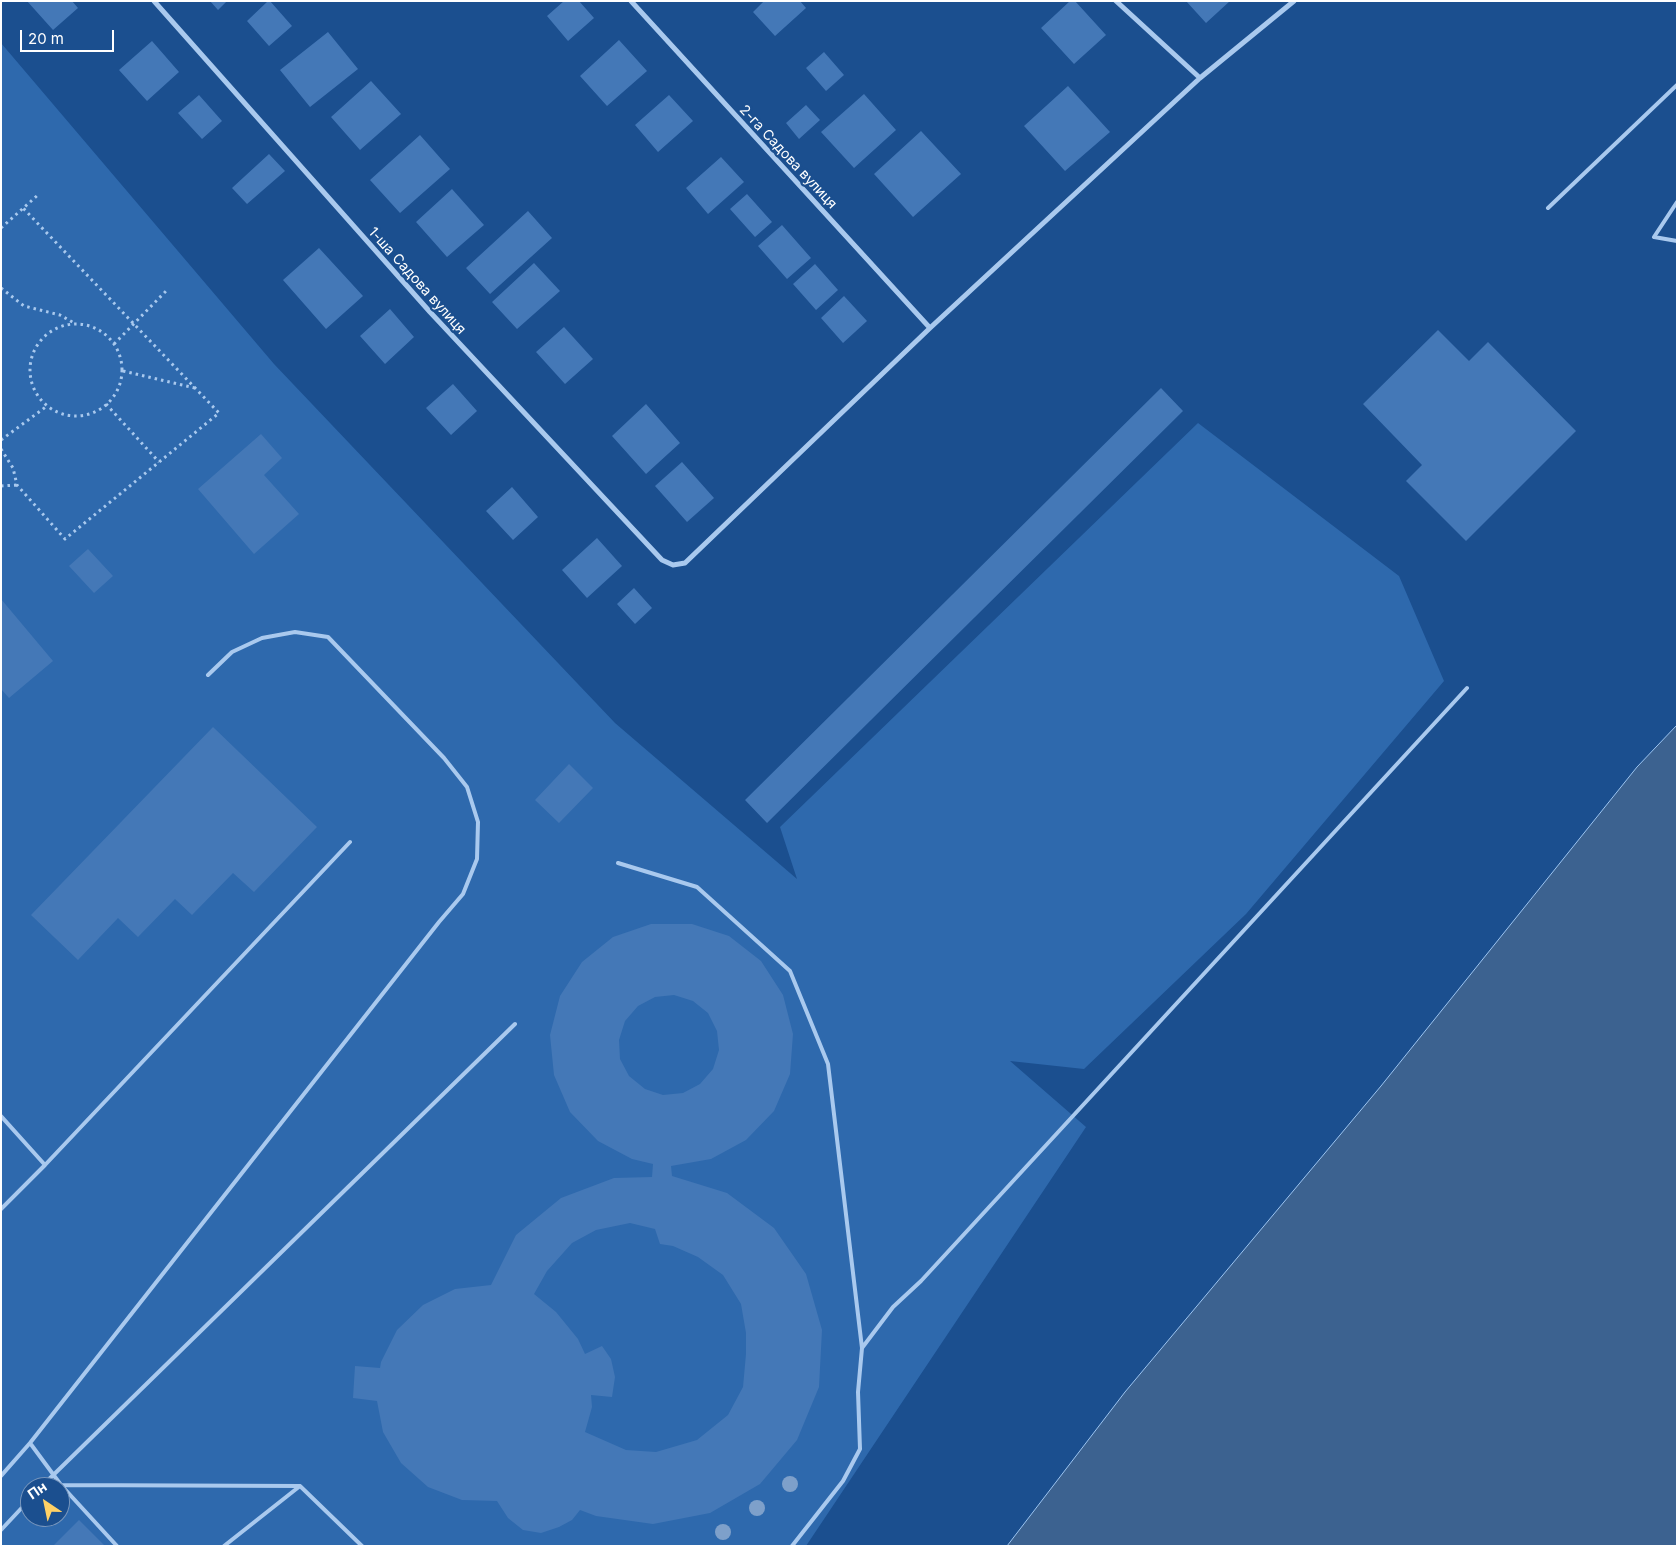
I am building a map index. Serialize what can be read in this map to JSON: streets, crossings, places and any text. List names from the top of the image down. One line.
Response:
{"streets":{"street":["2-га Садова вулиця","1-ша Садова вулиця"]},"crossings":[["2-га Садова вулиця","1-ша Садова вулиця"]],"scale_bar":"20 m","north":"top left"}
